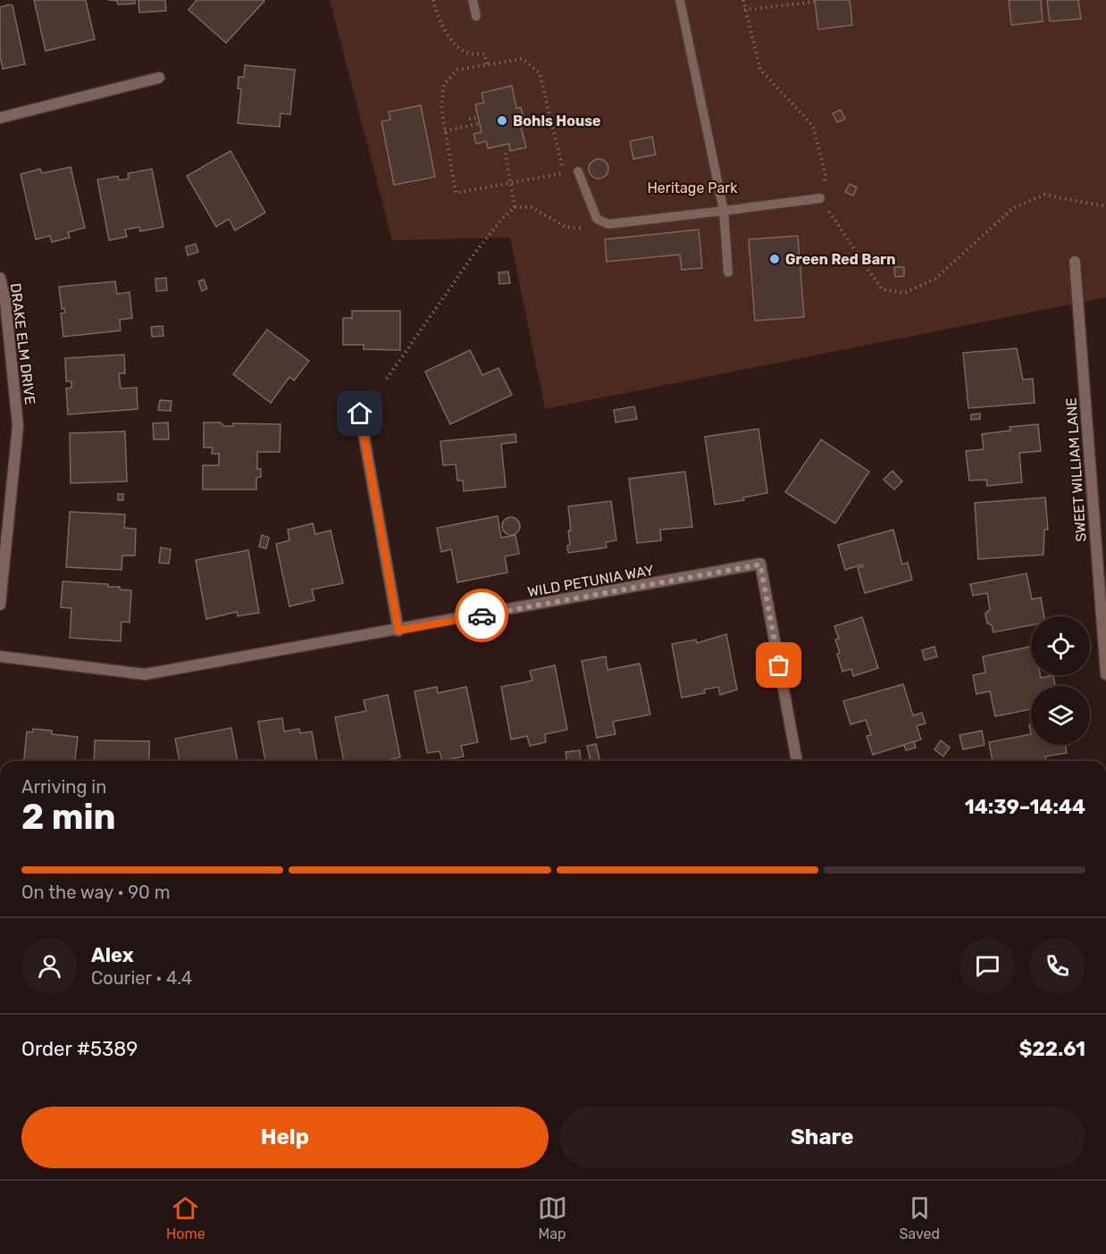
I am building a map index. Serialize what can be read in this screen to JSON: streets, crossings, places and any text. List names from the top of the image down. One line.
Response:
{"streets":{"street":["DRAKE ELM DRIVE","SWEET WILLIAM LANE","WILD PETUNIA WAY"]},"parks":["Heritage Park"],"places":["Bohls House","Green Red Barn"],"page":{"heading":["2 min","Arriving in","14:39–14:44"],"panel":["Alex","Courier · 4.4","Order #5389","$22.61"],"bar":"On the way · 90 m","buttons":["Help","Share"],"tabs":["Home","Map","Saved"]}}
